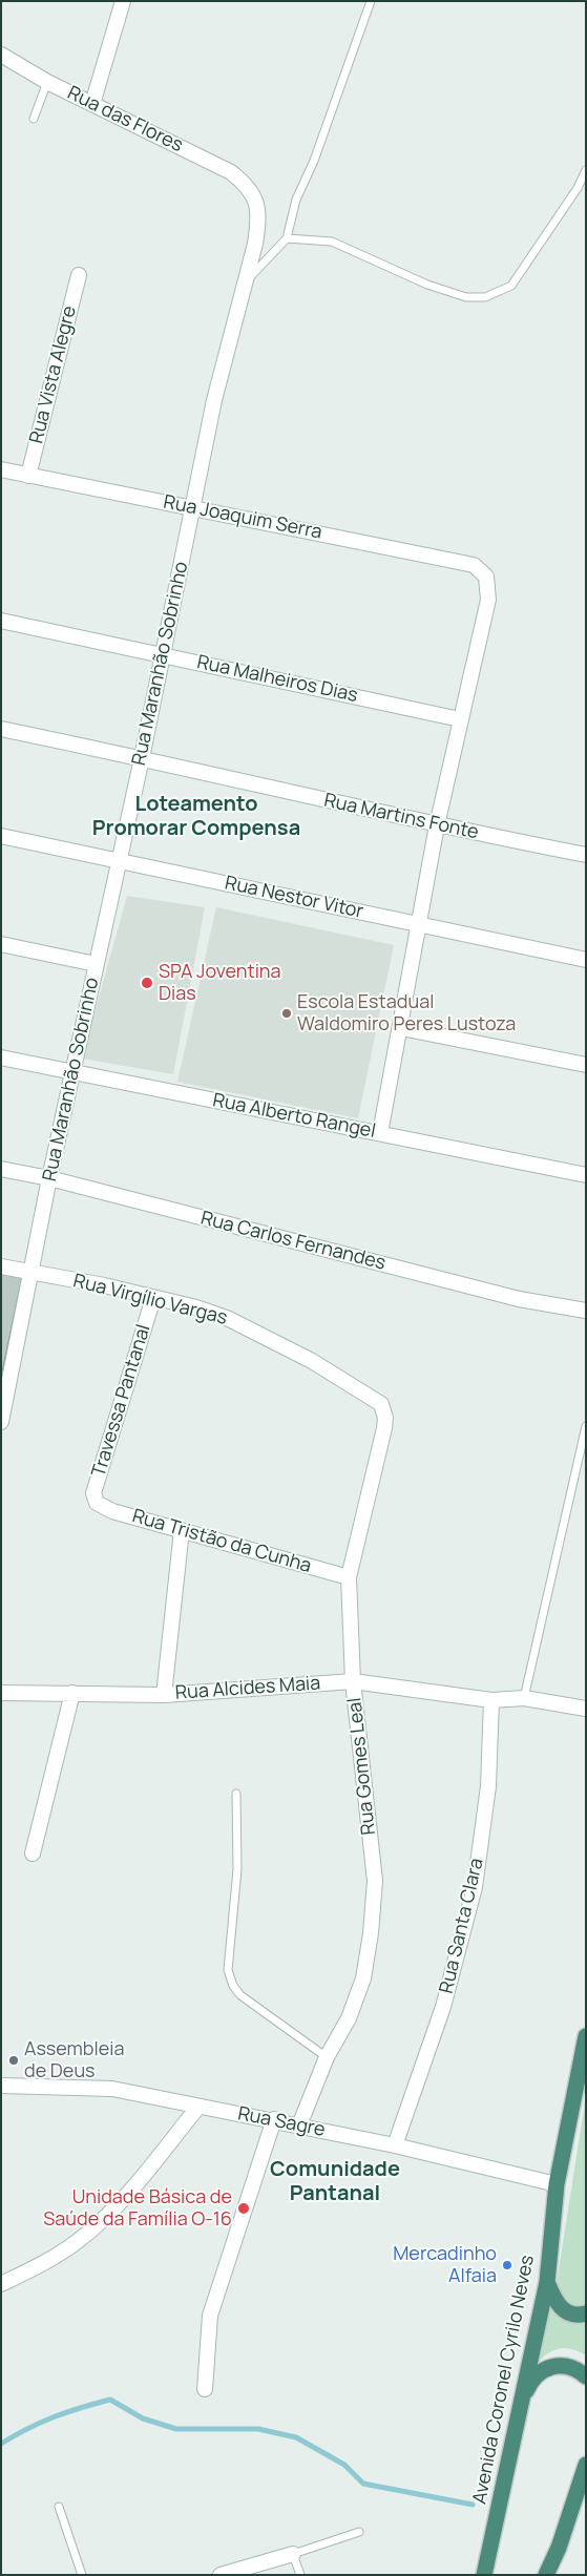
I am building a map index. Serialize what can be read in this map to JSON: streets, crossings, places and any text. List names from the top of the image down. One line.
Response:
{"streets":{"highway":["Avenida Coronel Cyrilo Neves"],"street":["Rua das Flores","Rua Vista Alegre","Rua Joaquim Serra","Rua Maranhão Sobrinho","Rua Malheiros Dias","Rua Martins Fonte","Rua Nestor Vitor","Rua Alberto Rangel","Rua Carlos Fernandes","Rua Virgílio Vargas","Travessa Pantanal","Rua Tristão da Cunha","Rua Alcides Maia","Rua Gomes Leal","Rua Santa Clara","Rua Sagre"]},"crossings":[["Rua das Flores","Rua Maranhão Sobrinho"],["Rua Vista Alegre","Rua Joaquim Serra"],["Rua Joaquim Serra","Rua Maranhão Sobrinho"],["Rua Joaquim Serra","Rua Malheiros Dias"],["Rua Maranhão Sobrinho","Rua Malheiros Dias"],["Rua Maranhão Sobrinho","Rua Martins Fonte"],["Rua Maranhão Sobrinho","Rua Nestor Vitor"],["Rua Maranhão Sobrinho","Rua Alberto Rangel"],["Rua Maranhão Sobrinho","Rua Carlos Fernandes"],["Rua Maranhão Sobrinho","Rua Virgílio Vargas"],["Rua Virgílio Vargas","Travessa Pantanal"],["Rua Virgílio Vargas","Rua Gomes Leal"],["Travessa Pantanal","Rua Tristão da Cunha"],["Rua Tristão da Cunha","Rua Gomes Leal"],["Rua Alcides Maia","Rua Gomes Leal"],["Rua Alcides Maia","Rua Santa Clara"],["Rua Gomes Leal","Rua Sagre"],["Rua Santa Clara","Rua Sagre"],["Rua Sagre","Avenida Coronel Cyrilo Neves"]],"districts":["Loteamento Promorar Compensa","Comunidade Pantanal"],"places":["SPA Joventina Dias","Escola Estadual Waldomiro Peres Lustoza","Assembleia de Deus","Unidade Básica de Saúde da Família O-16","Mercadinho Alfaia"]}
